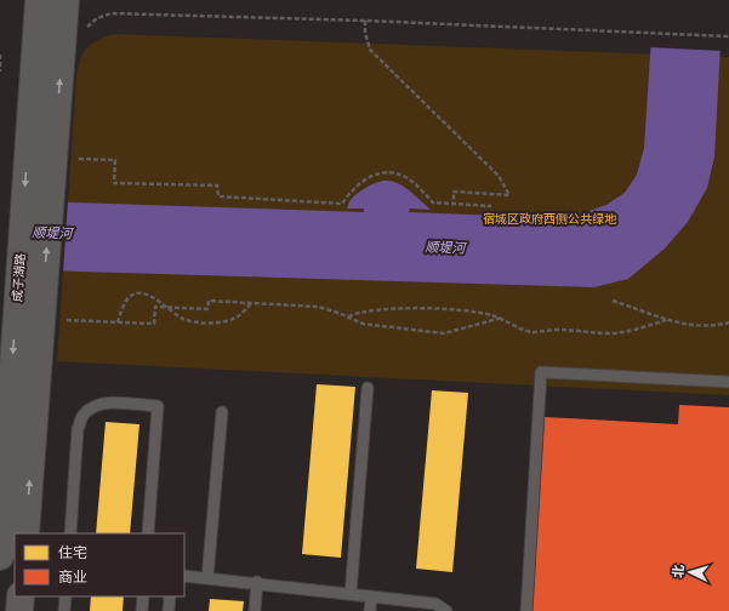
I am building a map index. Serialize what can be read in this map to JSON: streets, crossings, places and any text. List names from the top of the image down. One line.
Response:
{"streets":{"street":["成子湖路"]},"water":["顺堤河"],"parks":["宿城区政府西侧公共绿地"],"legend":["住宅","商业"],"north":"left"}
